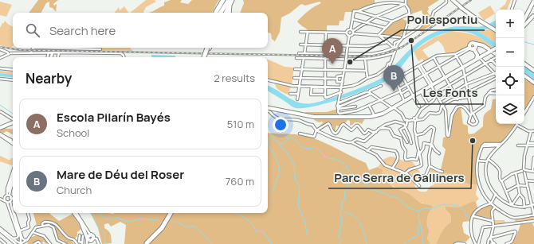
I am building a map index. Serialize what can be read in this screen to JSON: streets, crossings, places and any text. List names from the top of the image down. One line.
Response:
{"places":["Les Fonts","Poliesportiu","Parc Serra de Galliners"],"page":{"map_buttons":["+","−"],"search":"Search here","pins":["A","B"],"heading":["Nearby","2 results"],"list":[{"mark":"A","name":"Escola Pilarín Bayés","note":"School","value":"510 m"},{"mark":"B","name":"Mare de Déu del Roser","note":"Church","value":"760 m"}]}}
